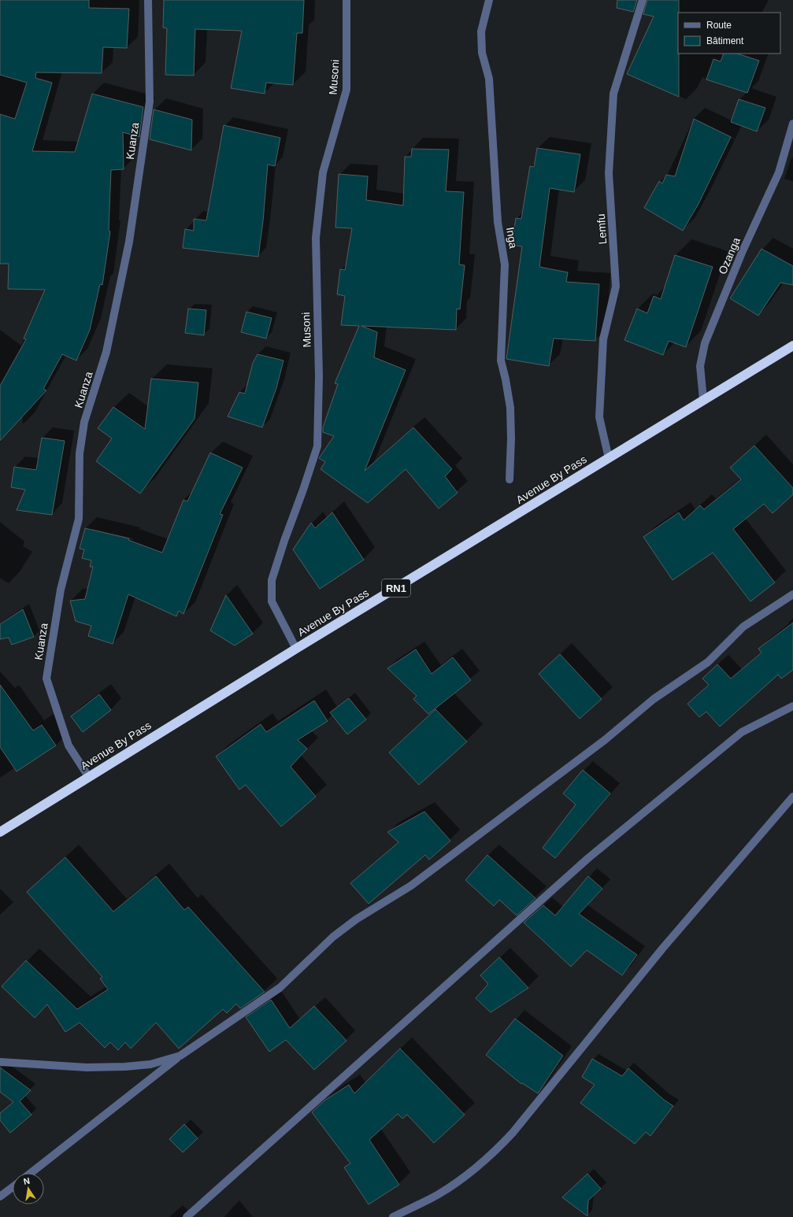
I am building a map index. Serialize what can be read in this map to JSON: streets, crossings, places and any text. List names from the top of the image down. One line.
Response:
{"streets":{"highway":["Avenue By Pass","RN1"],"street":["Musoni","Kuanza","Lemfu","Inga","Ozanga"]},"crossings":[["Musoni","Avenue By Pass"],["Kuanza","Avenue By Pass"],["Lemfu","Avenue By Pass"],["Ozanga","Avenue By Pass"]],"legend":["Route","Bâtiment"],"north":"top"}
